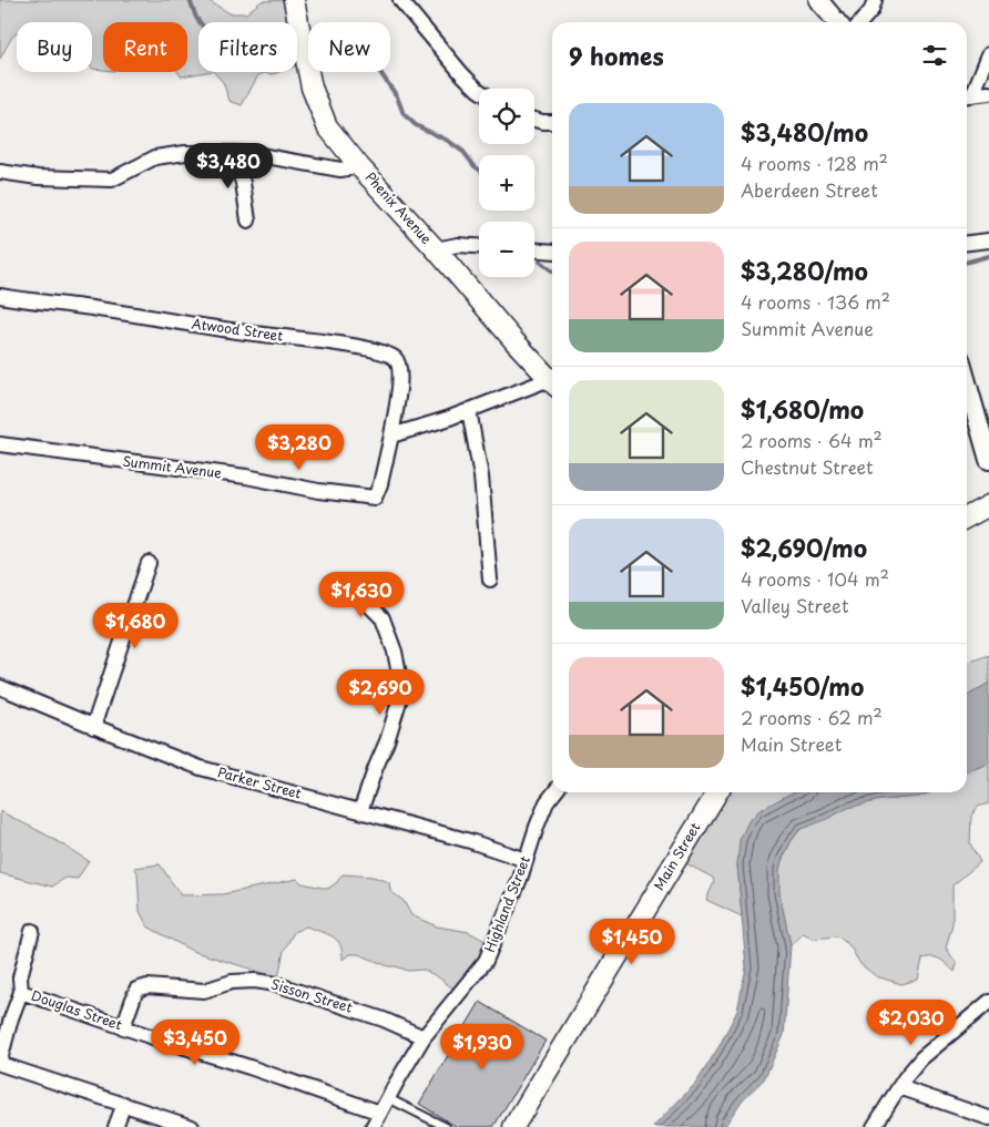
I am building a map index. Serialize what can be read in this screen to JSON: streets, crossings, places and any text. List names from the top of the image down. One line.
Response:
{"streets":{"main road":["Phenix Avenue","Main Street"],"street":["Atwood Street","Summit Avenue","Parker Street","Highland Street","Sisson Street","Douglas Street"]},"crossings":[["Atwood Street","Summit Avenue"],["Parker Street","Highland Street"],["Highland Street","Sisson Street"],["Highland Street","Douglas Street"],["Sisson Street","Douglas Street"]],"page":{"chip":["Buy","Rent","Filters","New"],"heading":"9 homes","map_buttons":["+","−"],"list":[{"name":"$3,480/mo","note":"4 rooms · 128 m² · Aberdeen Street"},{"name":"$3,280/mo","note":"4 rooms · 136 m² · Summit Avenue"},{"name":"$1,680/mo","note":"2 rooms · 64 m² · Chestnut Street"},{"name":"$2,690/mo","note":"4 rooms · 104 m² · Valley Street"},{"name":"$1,450/mo","note":"2 rooms · 62 m² · Main Street"}],"price":["$3,480","$3,280","$1,630","$1,680","$2,690","$1,450","$2,030","$3,450","$1,930"]}}
